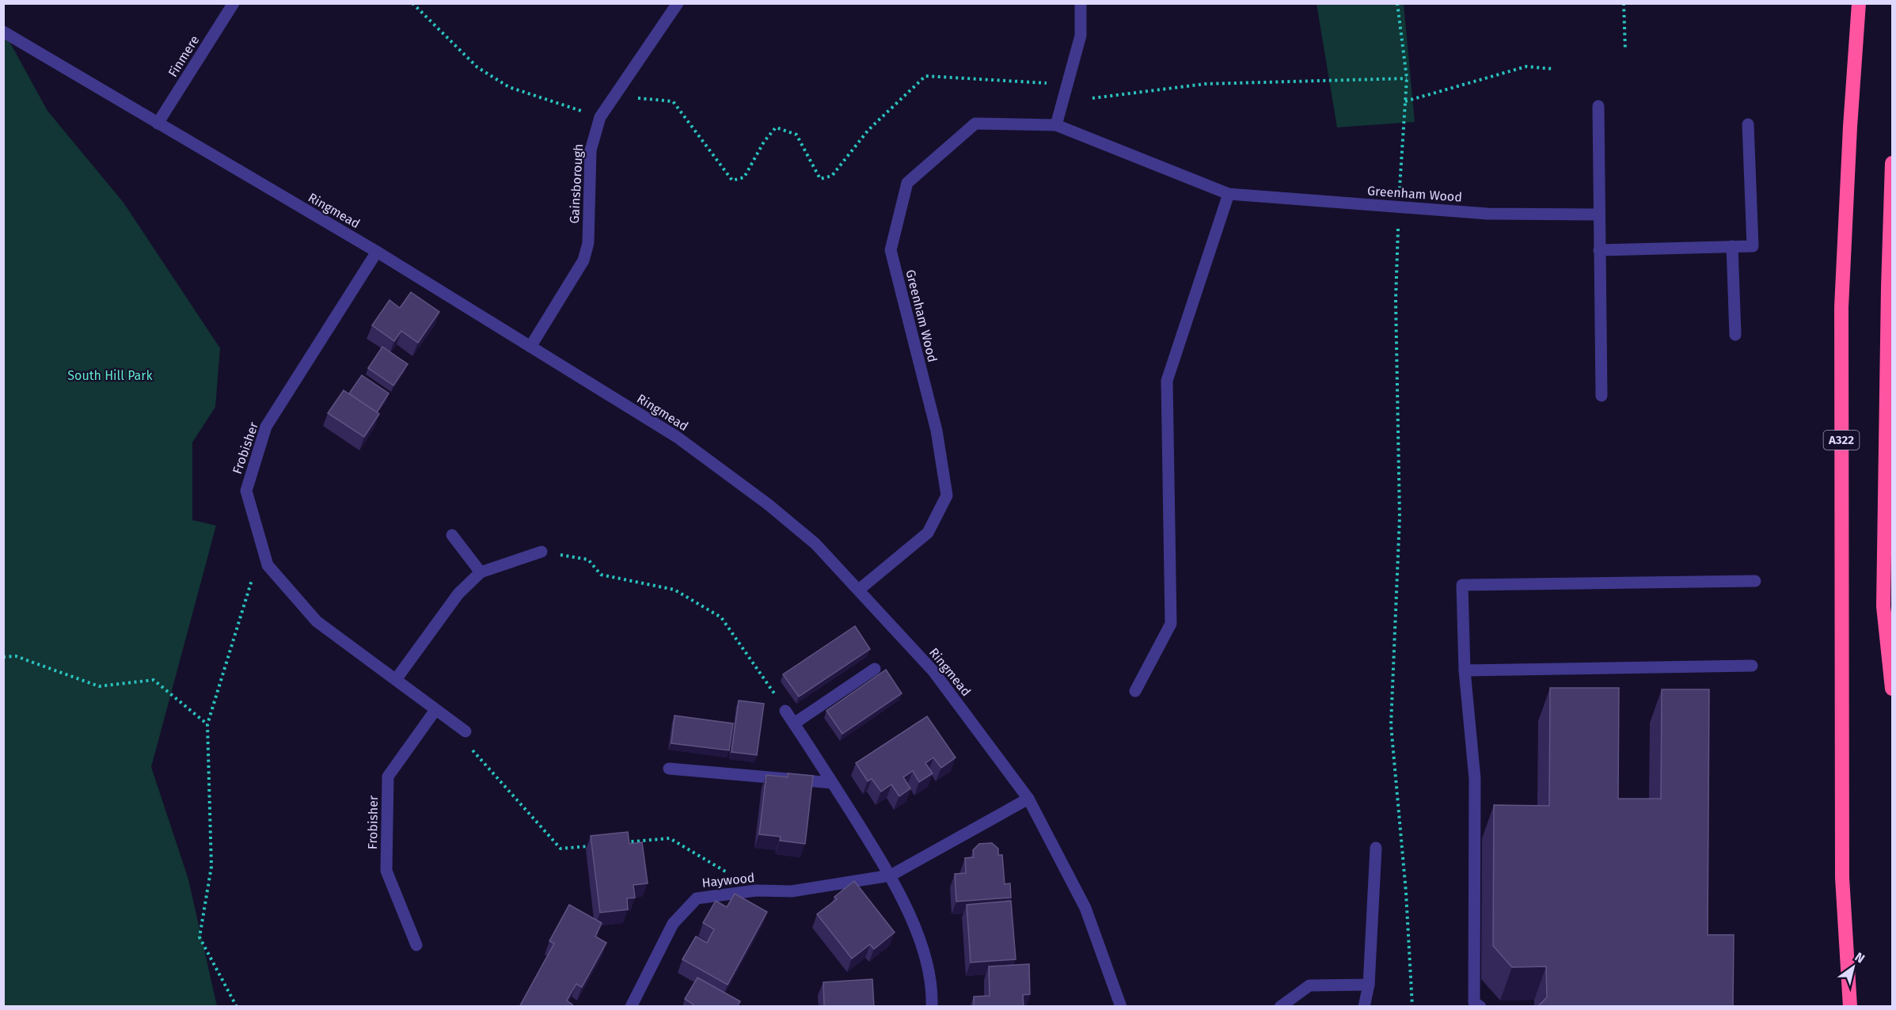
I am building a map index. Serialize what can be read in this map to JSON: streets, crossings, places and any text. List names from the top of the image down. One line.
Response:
{"streets":{"highway":["A322"],"street":["Finmere","Gainsborough","Greenham Wood","Ringmead","Frobisher","Haywood"]},"crossings":[["Finmere","Ringmead"],["Gainsborough","Ringmead"],["Greenham Wood","Ringmead"],["Ringmead","Frobisher"],["Ringmead","Haywood"]],"parks":["South Hill Park"],"north":"top right"}
